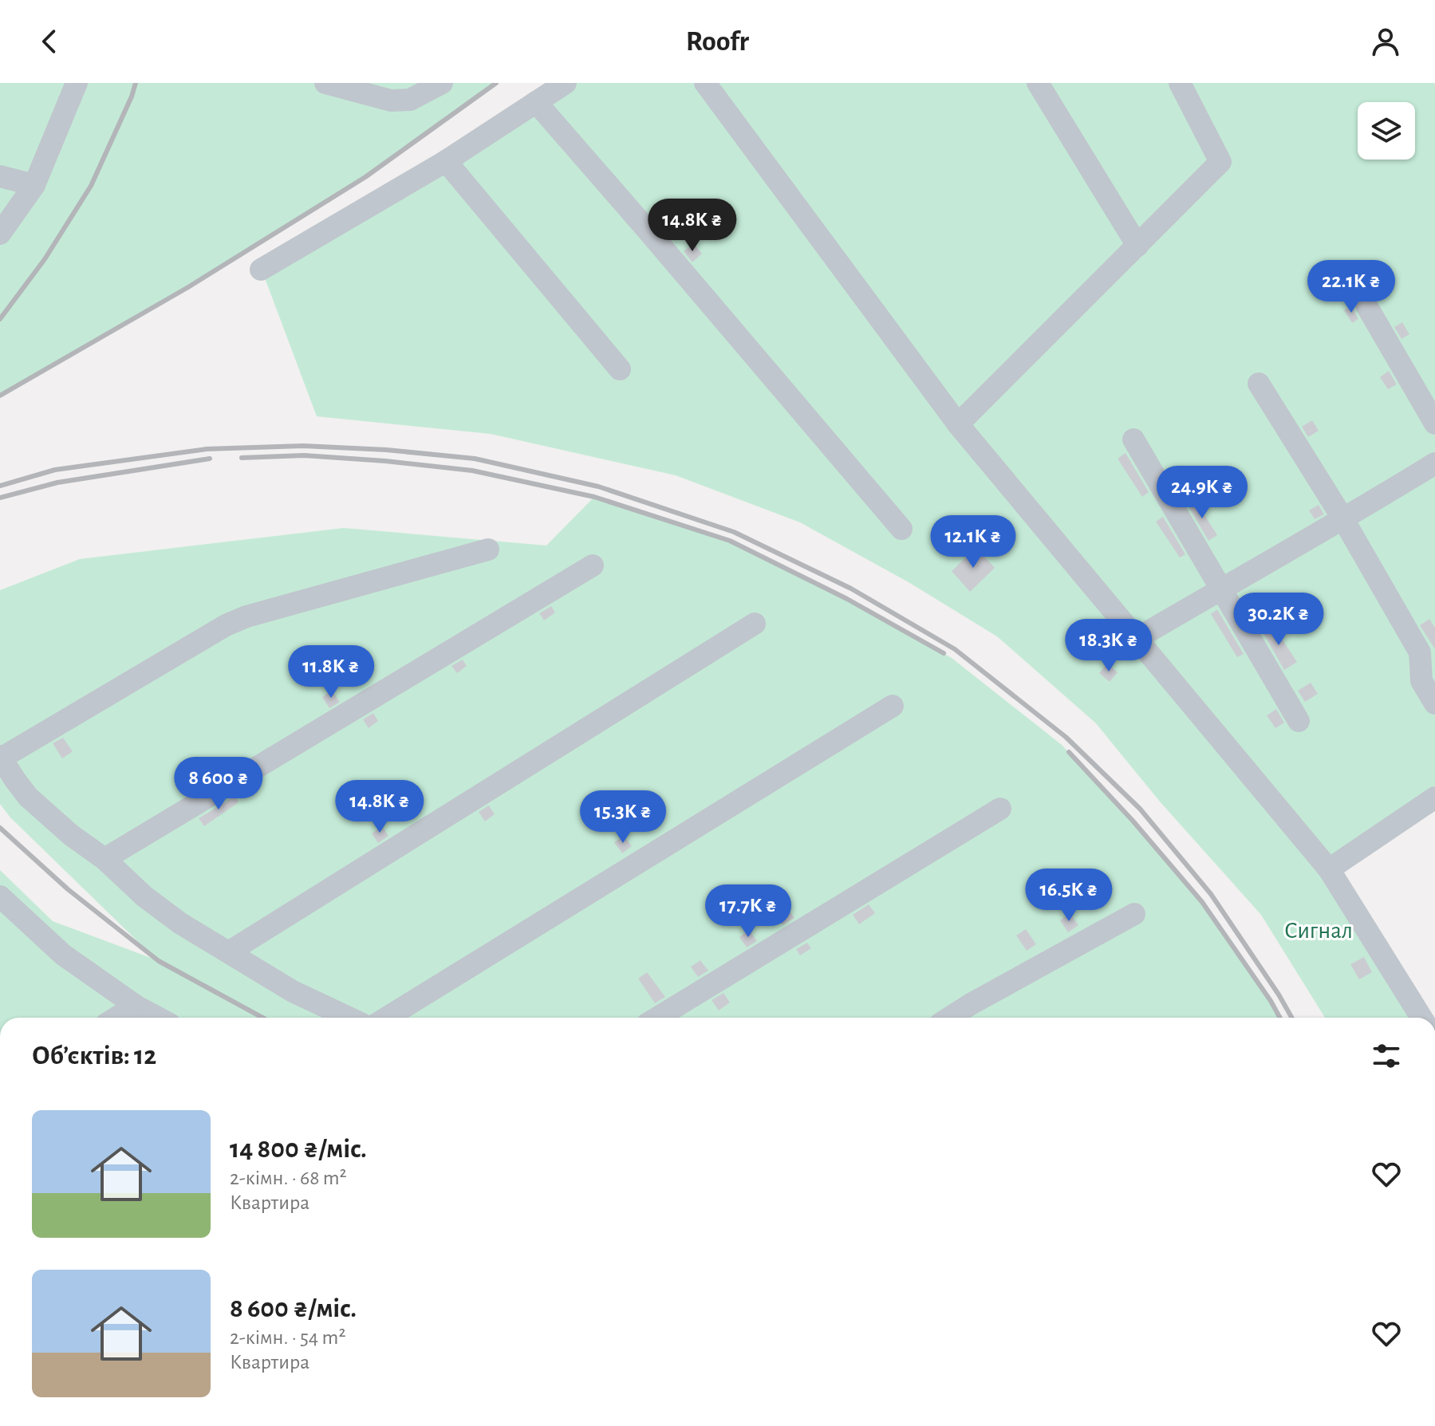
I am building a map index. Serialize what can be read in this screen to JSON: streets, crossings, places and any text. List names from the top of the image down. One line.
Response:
{"parks":["Сигнал"],"page":{"header":"Roofr","price":["14.8K ₴","22.1K ₴","24.9K ₴","12.1K ₴","30.2K ₴","18.3K ₴","11.8K ₴","8 600 ₴","14.8K ₴","15.3K ₴","16.5K ₴","17.7K ₴"],"heading":"Об’єктів: 12","list":[{"name":"14 800 ₴/міс.","note":"2-кімн. · 68 m² · Квартира"},{"name":"8 600 ₴/міс.","note":"2-кімн. · 54 m² · Квартира"}]}}
